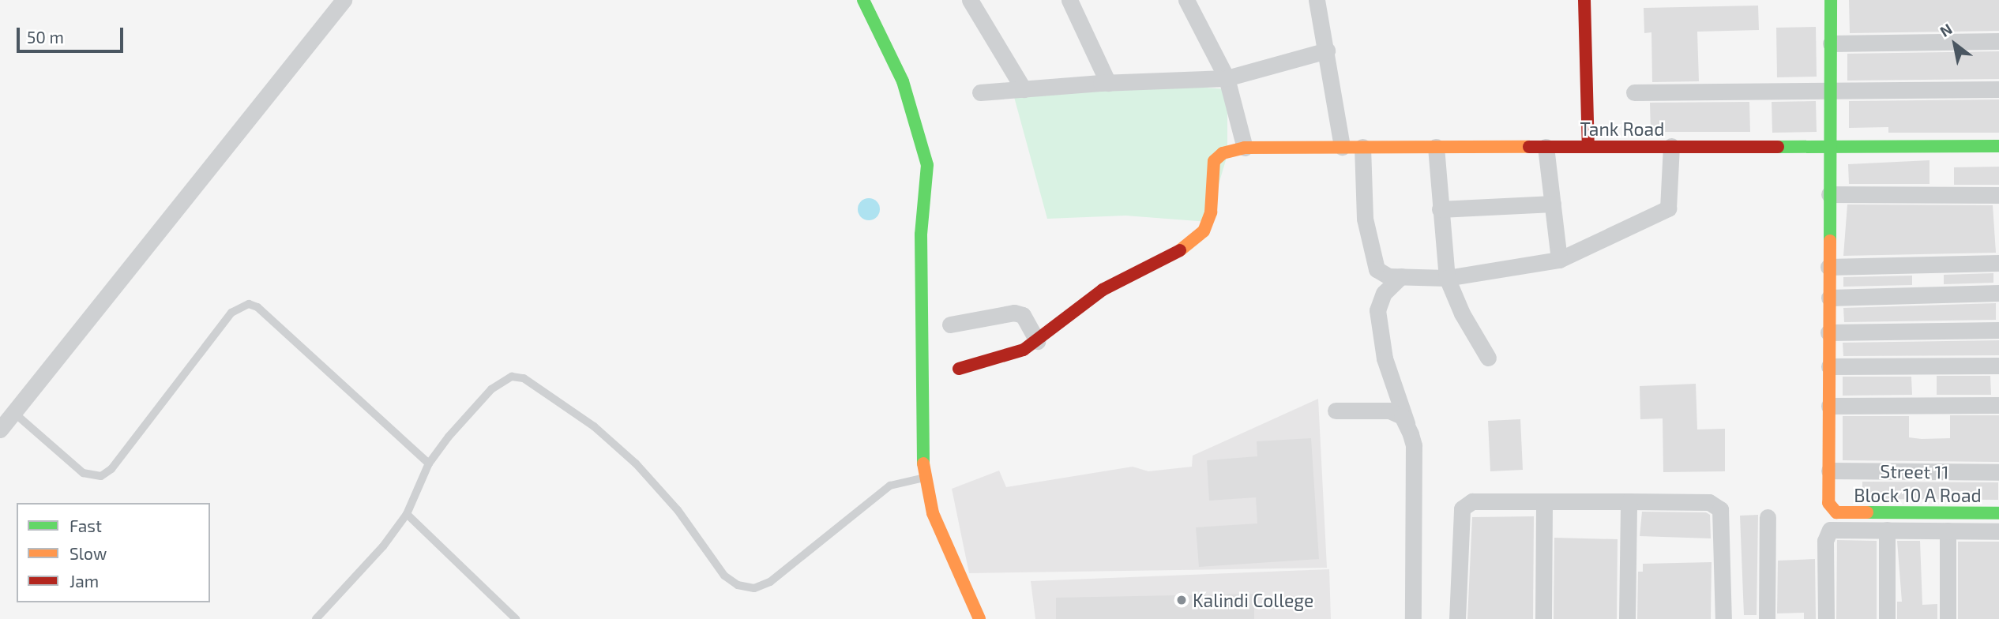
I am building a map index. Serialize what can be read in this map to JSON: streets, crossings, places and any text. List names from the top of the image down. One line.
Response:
{"streets":{"street":["Tank Road","Street 11","Block 10 A Road"]},"crossings":[["Street 11","Block 10 A Road"]],"places":["Kalindi College"],"legend":["Fast","Slow","Jam"],"scale_bar":"50 m","north":"top left"}
